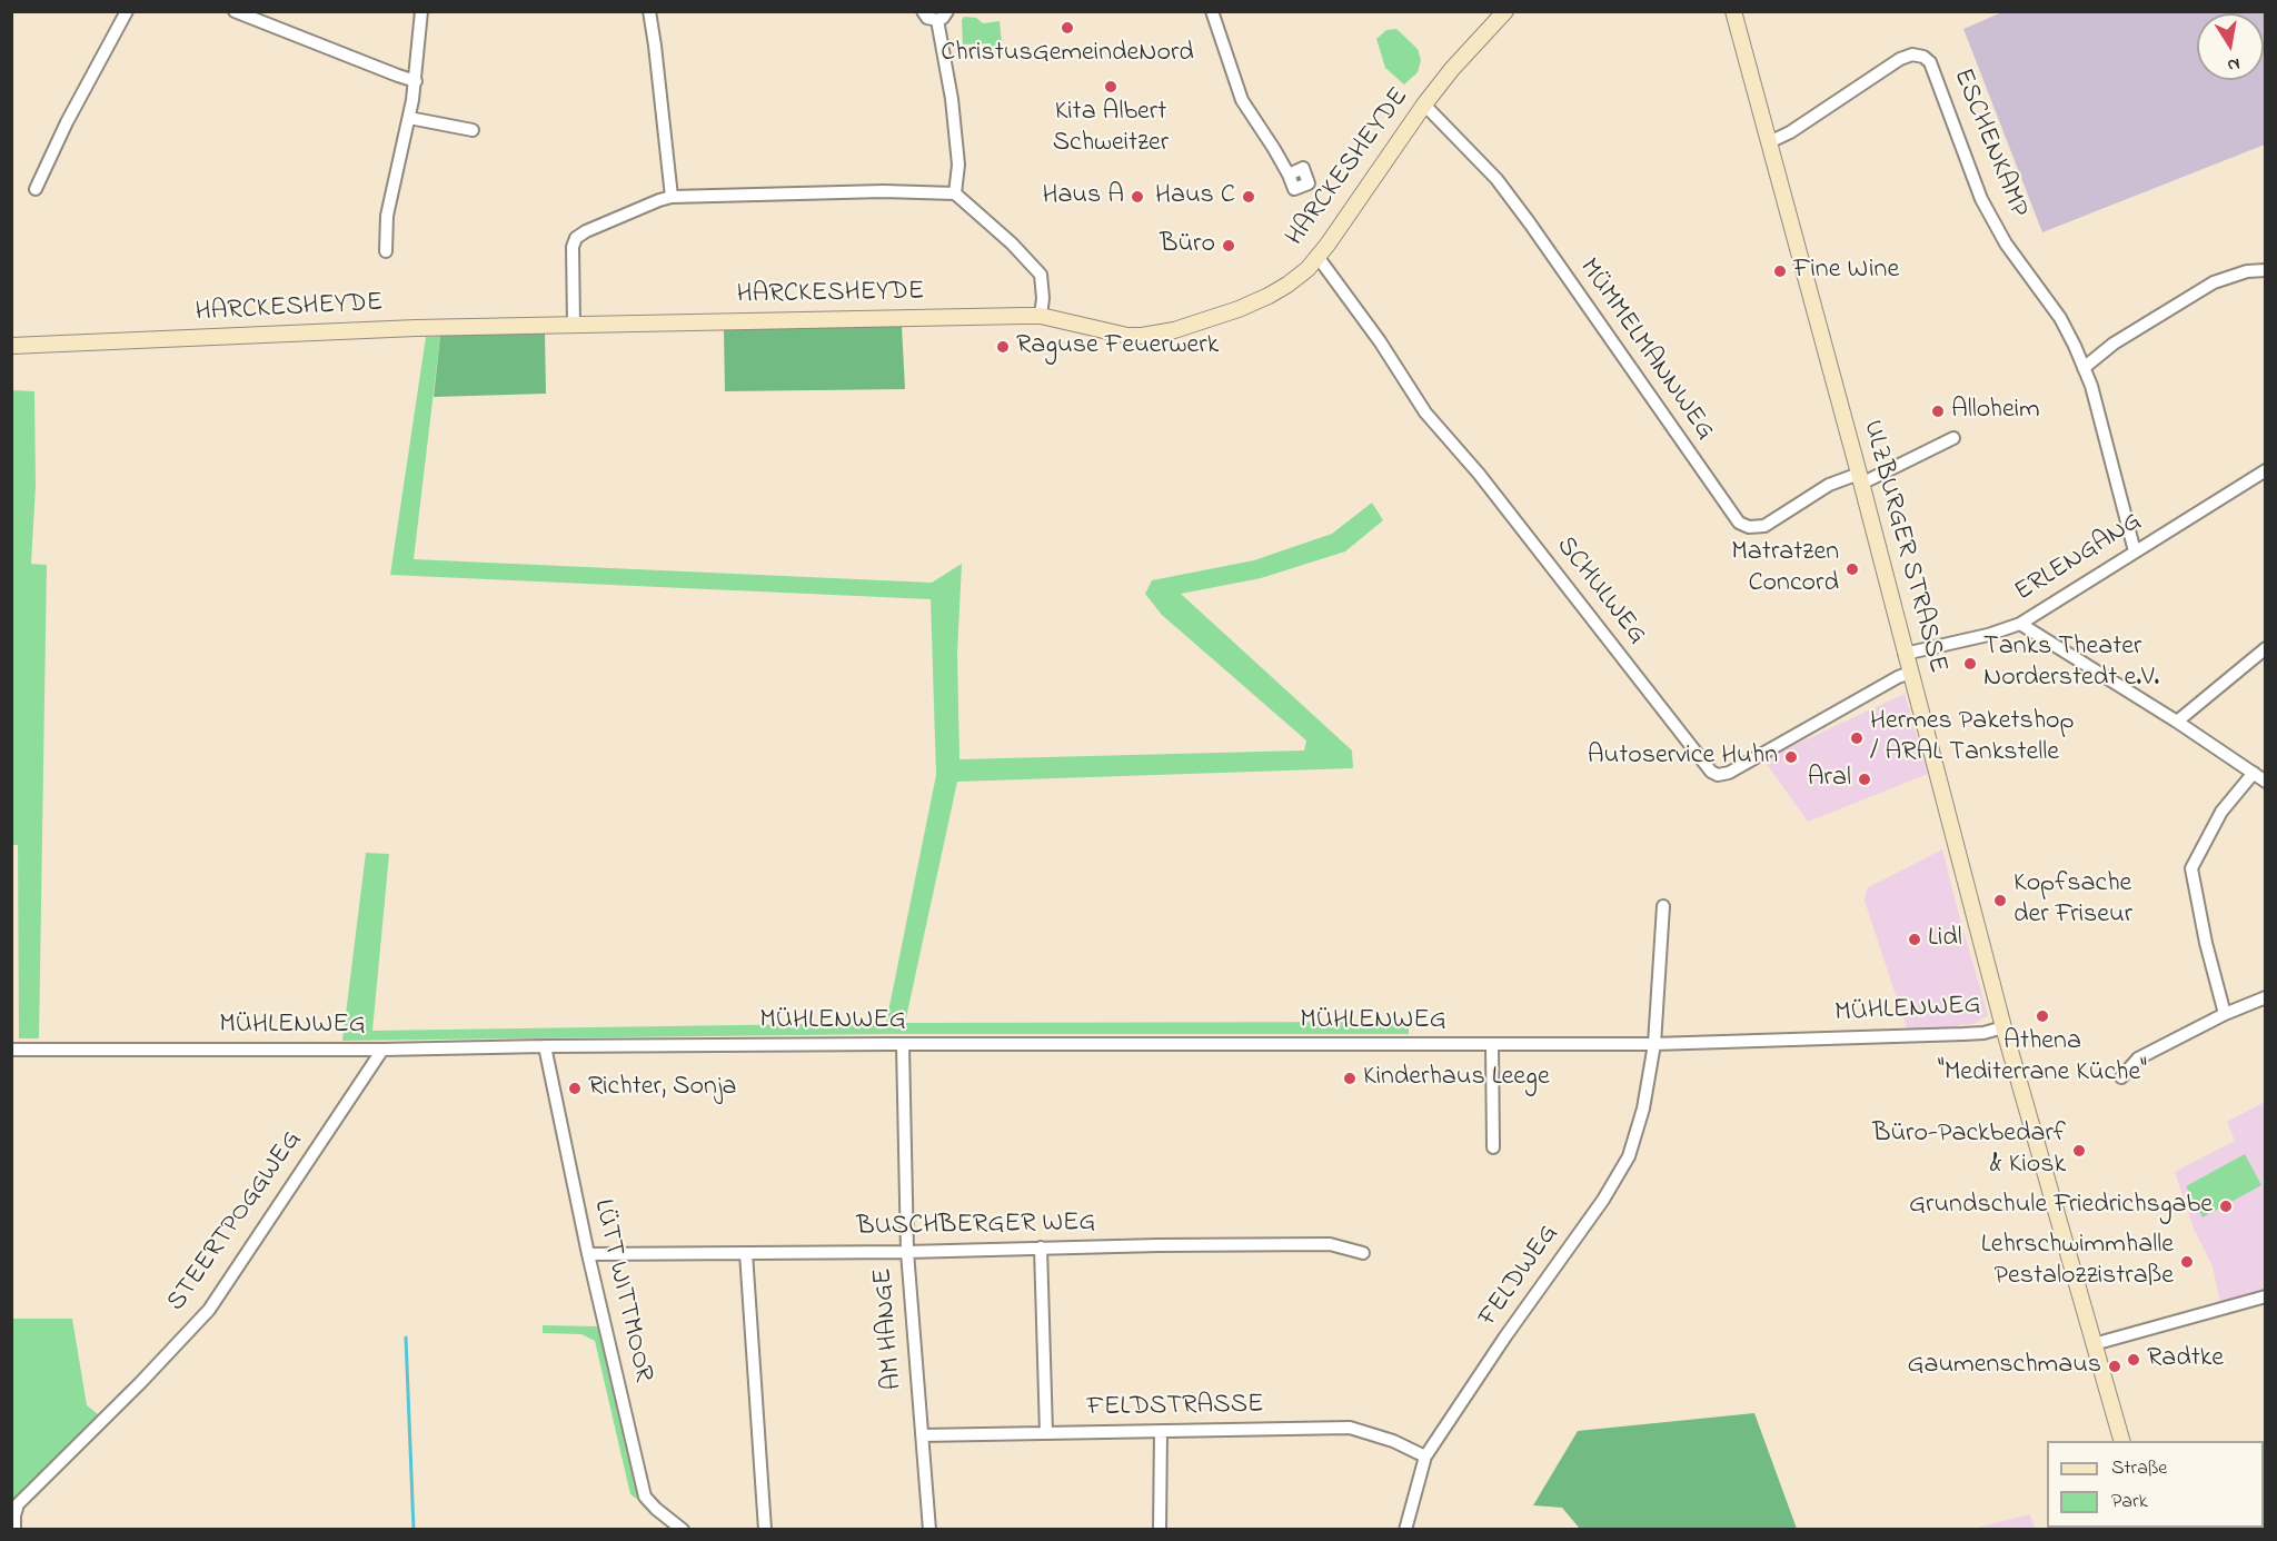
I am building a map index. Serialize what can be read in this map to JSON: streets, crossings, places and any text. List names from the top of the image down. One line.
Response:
{"streets":{"main road":["HARCKESHEYDE","ULZBURGER STRASSE"],"street":["ESCHENKAMP","MÜMMELMANNWEG","ERLENGANG","SCHULWEG","MÜHLENWEG","STEERTPOGGWEG","BUSCHBERGER WEG","FELDWEG","LÜTT WITTMOOR","AM HANGE","FELDSTRASSE"]},"crossings":[["ESCHENKAMP","ULZBURGER STRASSE"],["HARCKESHEYDE","MÜMMELMANNWEG"],["HARCKESHEYDE","SCHULWEG"],["MÜMMELMANNWEG","ULZBURGER STRASSE"],["ULZBURGER STRASSE","ERLENGANG"],["ULZBURGER STRASSE","SCHULWEG"],["ULZBURGER STRASSE","MÜHLENWEG"],["MÜHLENWEG","STEERTPOGGWEG"],["MÜHLENWEG","FELDWEG"],["MÜHLENWEG","LÜTT WITTMOOR"],["MÜHLENWEG","AM HANGE"],["BUSCHBERGER WEG","LÜTT WITTMOOR"],["BUSCHBERGER WEG","AM HANGE"],["FELDWEG","FELDSTRASSE"],["AM HANGE","FELDSTRASSE"]],"places":["ChristusGemeindeNord","Kita Albert Schweitzer","Haus A","Haus C","Büro","Fine Wine","Raguse Feuerwerk","Alloheim","Matratzen Concord","Tanks Theater Norderstedt e.V.","Hermes Paketshop / ARAL Tankstelle","Autoservice Huhn","Aral","Kopfsache der Friseur","Lidl","Athena \"Mediterrane Küche\"","Kinderhaus Leege","Richter, Sonja","Büro-Packbedarf & Kiosk","Grundschule Friedrichsgabe","Lehrschwimmhalle Pestalozzistraße","Radtke","Gaumenschmaus"],"legend":["Straße","Park"],"north":"bottom"}
